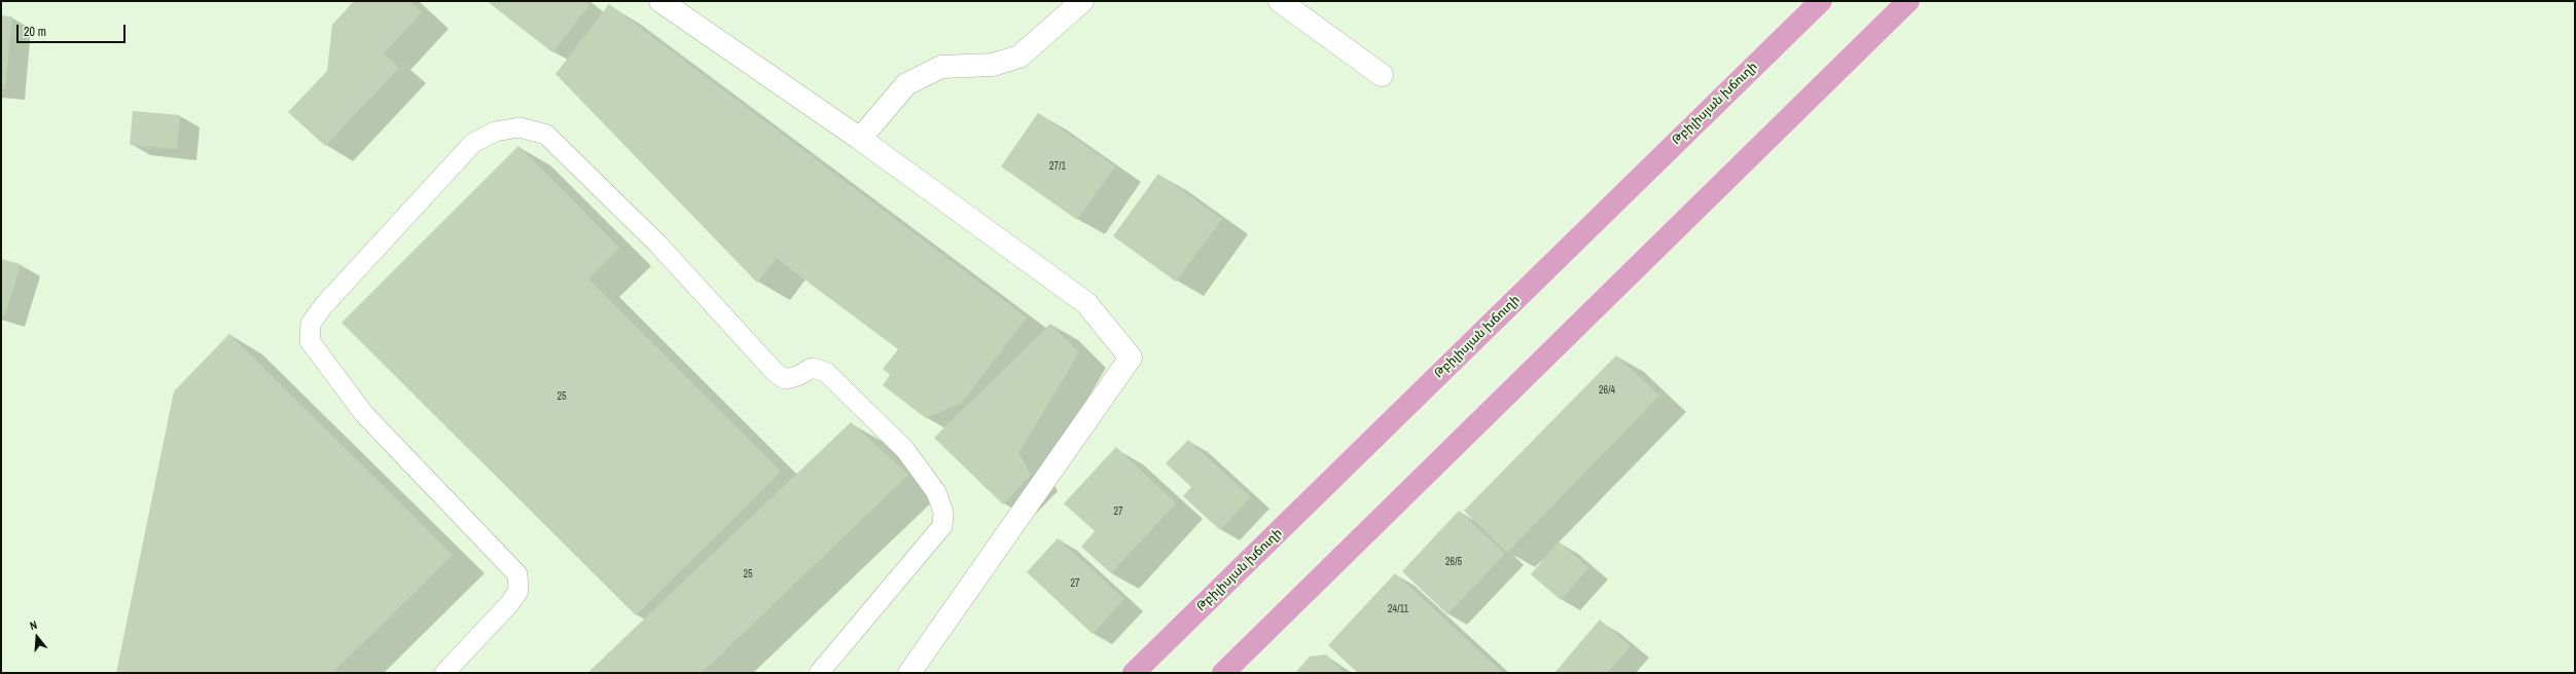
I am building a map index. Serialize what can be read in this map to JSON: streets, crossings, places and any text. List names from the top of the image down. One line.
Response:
{"streets":{"main road":["Թբիլիսյան խճուղի"]},"house_numbers":["27/1","26/4","25","27","26/5","25","27","24/11"],"scale_bar":"20 m","north":"top"}
